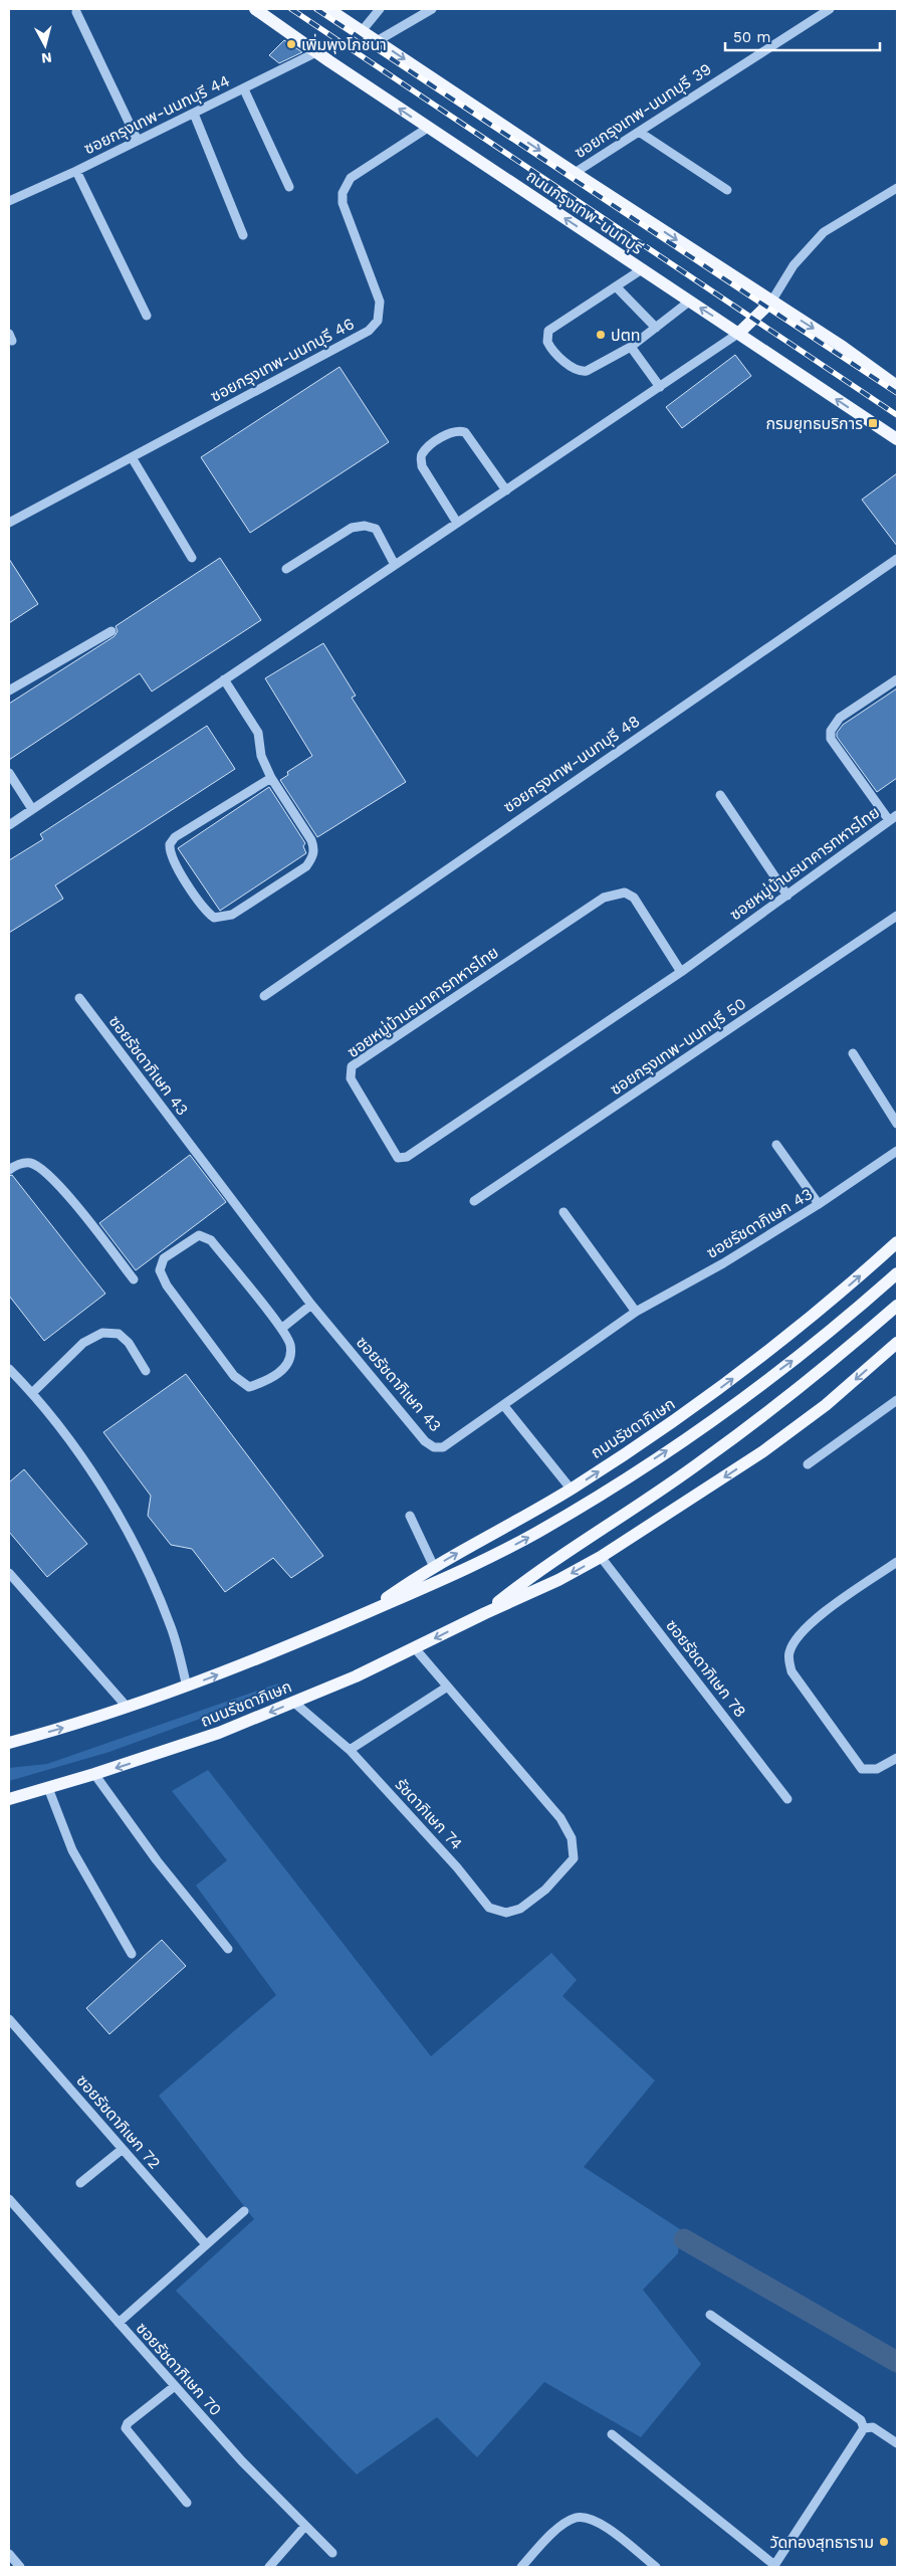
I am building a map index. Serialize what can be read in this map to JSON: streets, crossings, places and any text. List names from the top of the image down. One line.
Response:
{"streets":{"main road":["ถนนกรุงเทพ-นนทบุรี","ถนนรัชดาภิเษก"],"street":["ซอยกรุงเทพ-นนทบุรี 39","ซอยกรุงเทพ-นนทบุรี 44","ซอยกรุงเทพ-นนทบุรี 46","ซอยกรุงเทพ-นนทบุรี 48","ซอยหมู่บ้านธนาคารทหารไทย","ซอยกรุงเทพ-นนทบุรี 50","ซอยรัชดาภิเษก 43","ซอยรัชดาภิเษก 78","รัชดาภิเษก 74","ซอยรัชดาภิเษก 72","ซอยรัชดาภิเษก 70"]},"crossings":[["ซอยกรุงเทพ-นนทบุรี 39","ถนนกรุงเทพ-นนทบุรี"],["ซอยกรุงเทพ-นนทบุรี 44","ถนนกรุงเทพ-นนทบุรี"],["ถนนกรุงเทพ-นนทบุรี","ซอยกรุงเทพ-นนทบุรี 46"],["ถนนรัชดาภิเษก","ซอยรัชดาภิเษก 78"],["ถนนรัชดาภิเษก","รัชดาภิเษก 74"]],"places":{"other":["เพิ่มพุงโภชนา","ปตท","วัดทองสุทธาราม"],"transit":["กรมยุทธบริการ"]},"scale_bar":"50 m","north":"bottom"}
